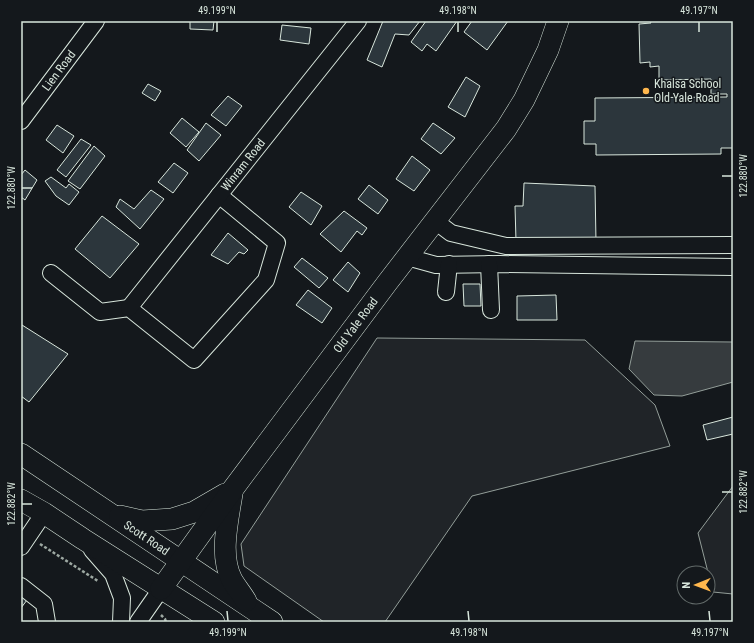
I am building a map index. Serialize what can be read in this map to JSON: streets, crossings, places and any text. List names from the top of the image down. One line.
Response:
{"streets":{"main road":["Old Yale Road","Scott Road"],"street":["Lien Road","Winram Road"]},"crossings":[["Old Yale Road","Scott Road"]],"places":["Khalsa School Old Yale Road"],"north":"left","coordinates":["49.199°N","49.198°N","49.197°N","122.880°W","122.882°W"]}
